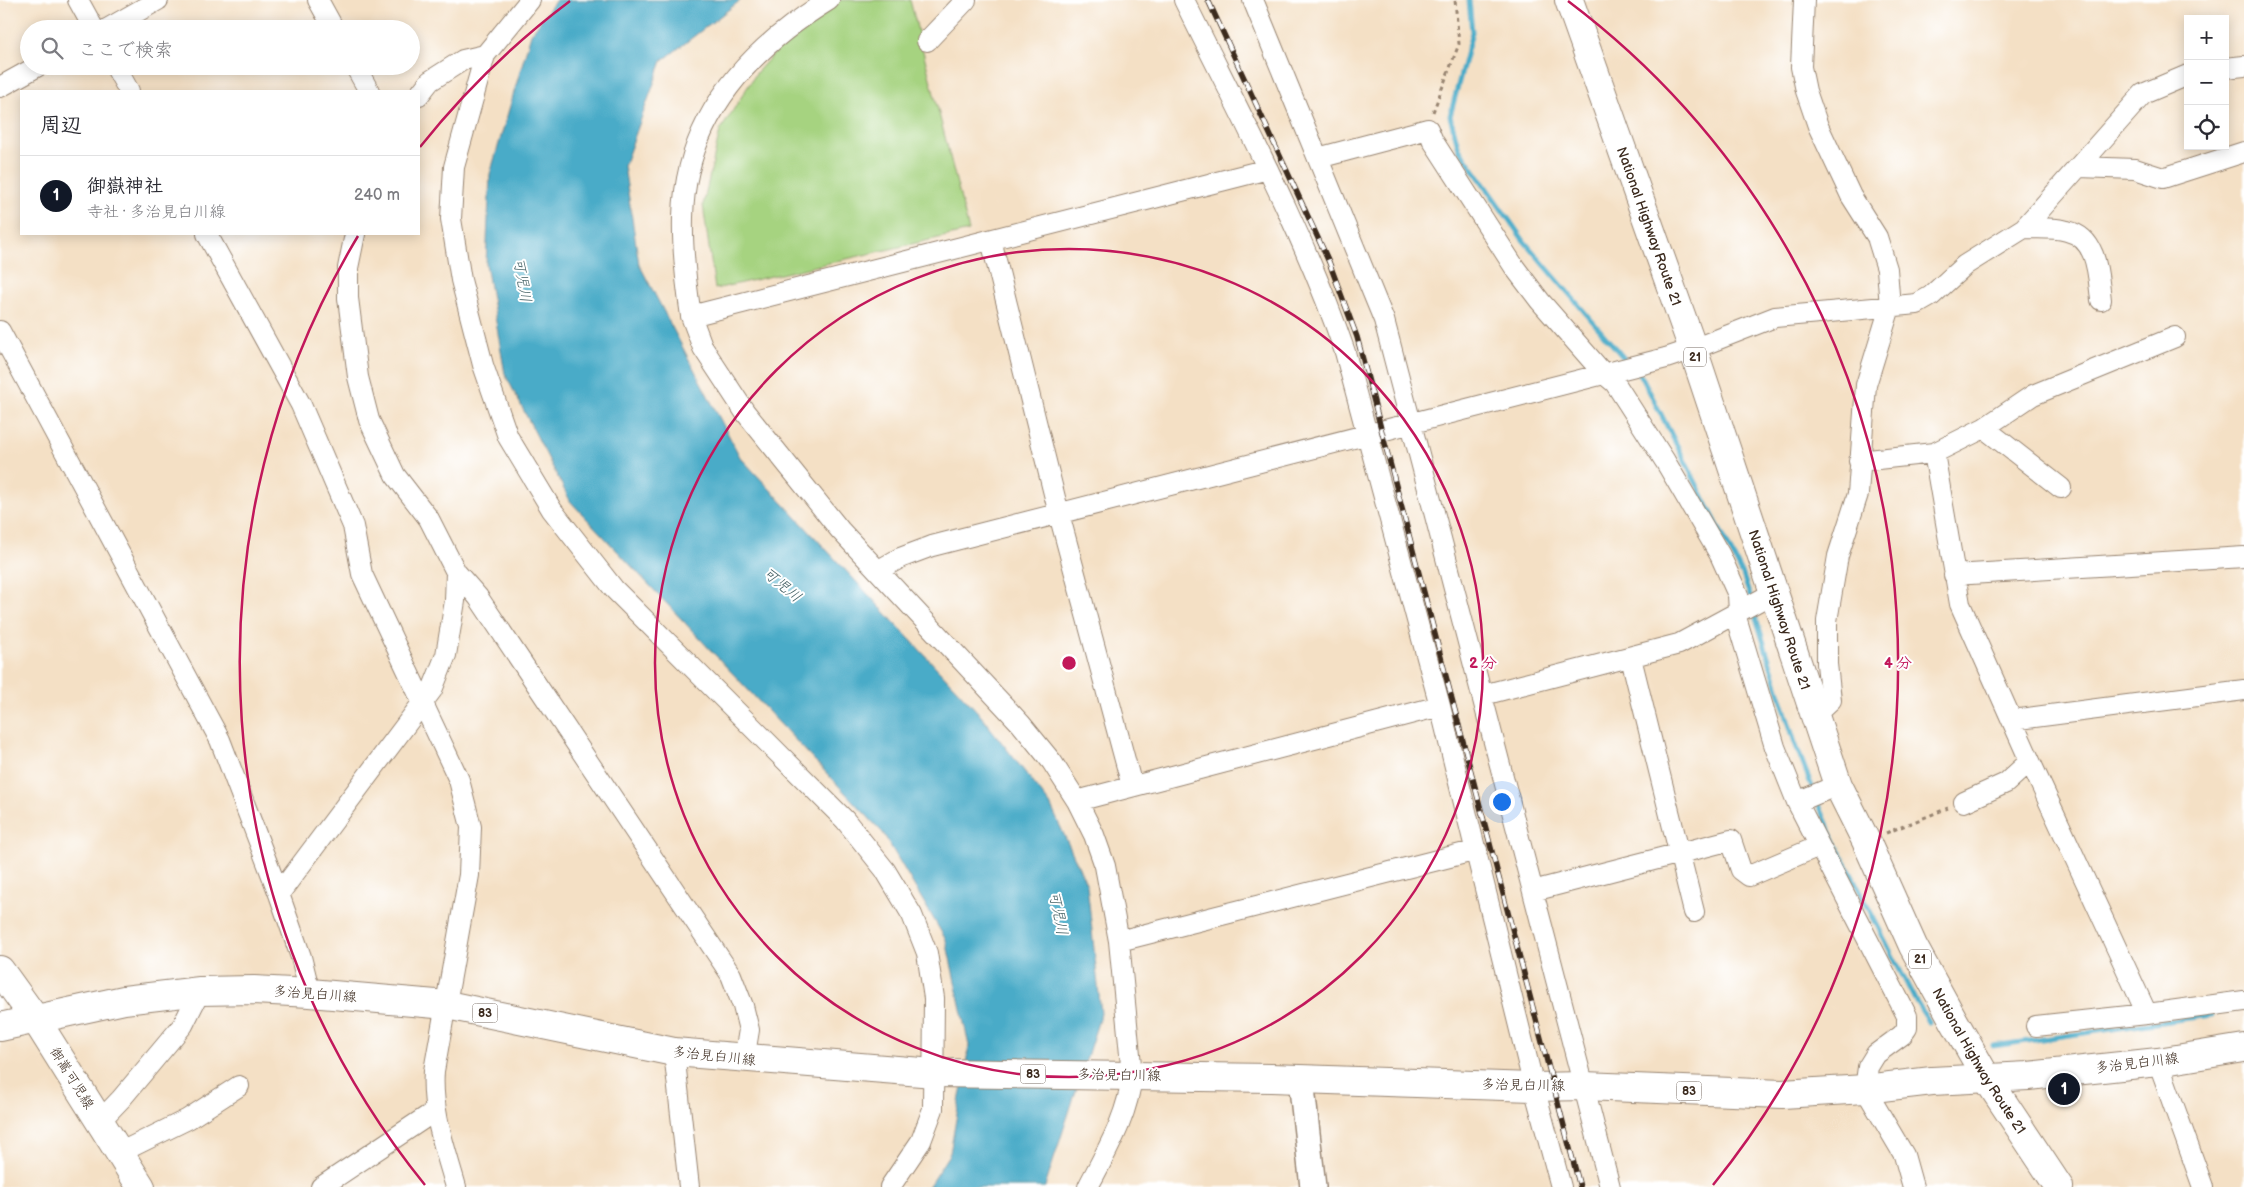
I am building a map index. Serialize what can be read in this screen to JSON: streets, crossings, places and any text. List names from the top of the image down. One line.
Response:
{"streets":{"main road":["National Highway Route 21","21","多治見白川線","83","御嵩可児線"]},"crossings":[["National Highway Route 21","多治見白川線"],["多治見白川線","御嵩可児線"]],"water":["可児川"],"page":{"map_buttons":["+","−"],"search":"ここで検索","heading":"周辺","list":[{"mark":"1","name":"御嶽神社","note":"寺社 · 多治見白川線","value":"240 m"}],"pins":"1"},"rings":["2 分","4 分"]}
